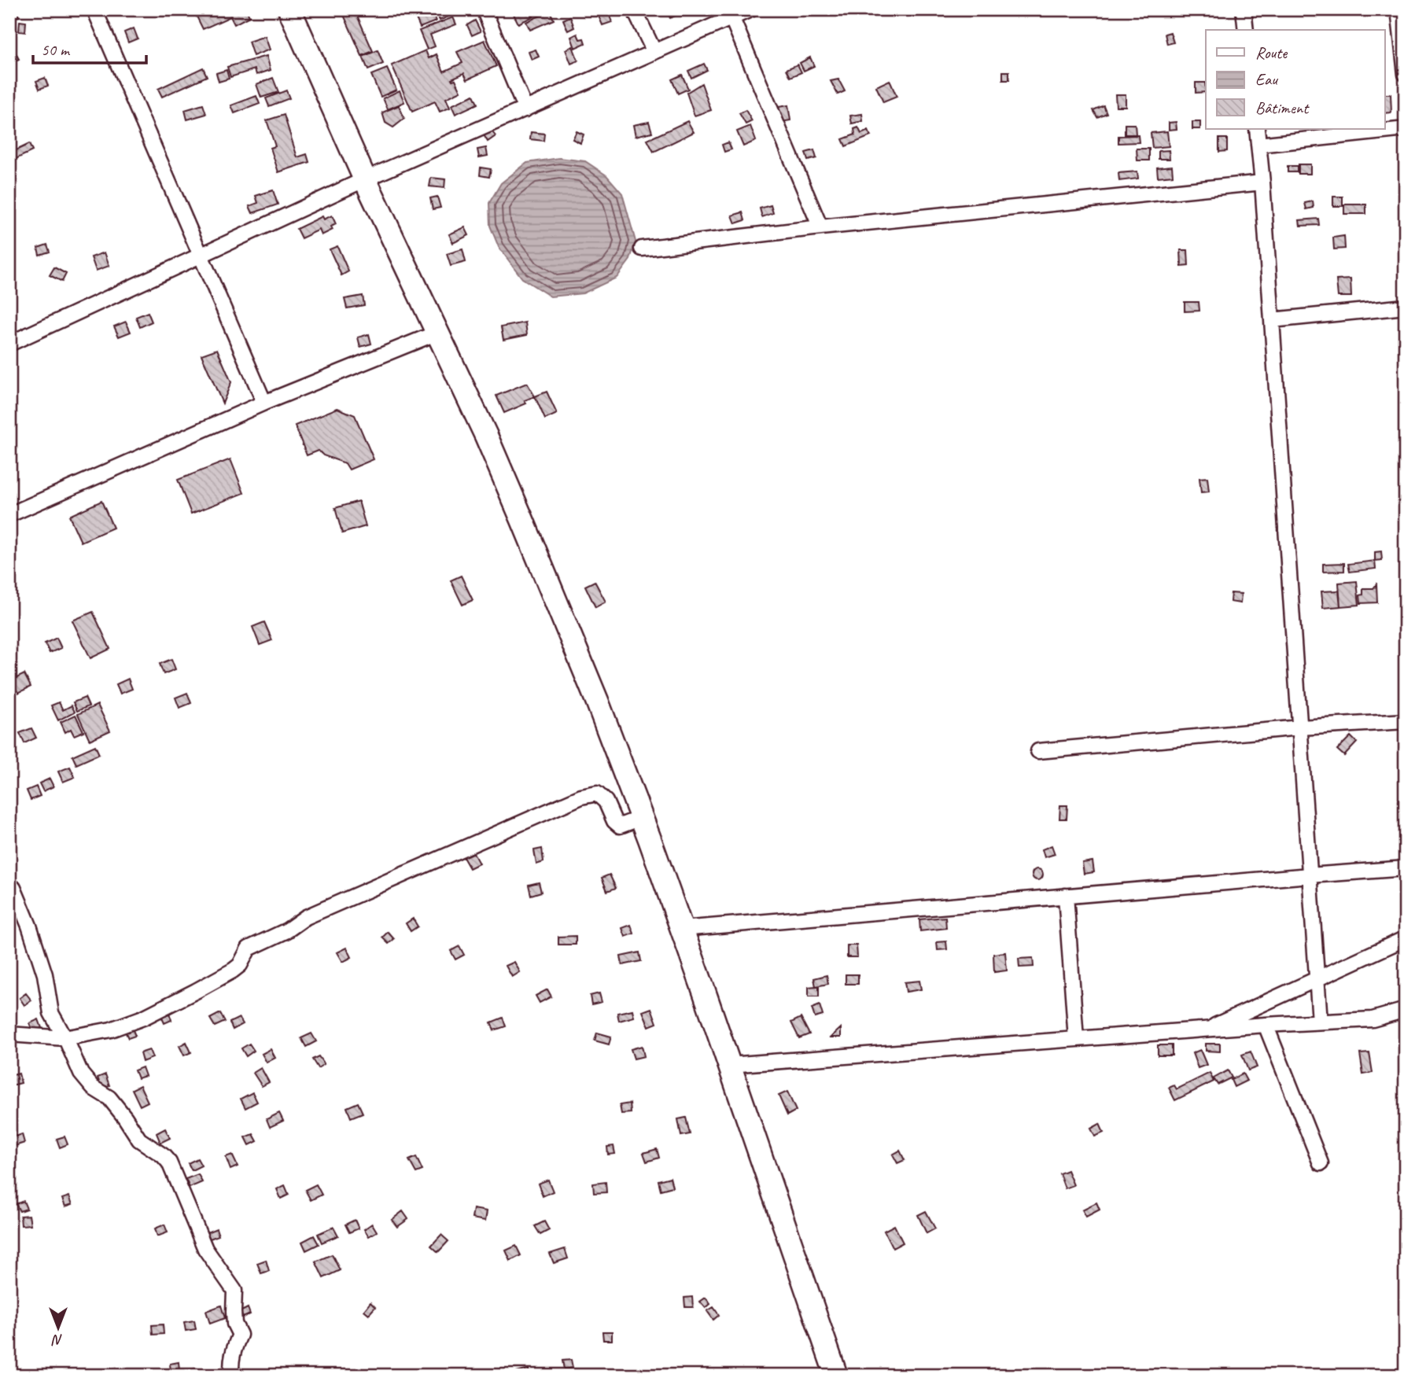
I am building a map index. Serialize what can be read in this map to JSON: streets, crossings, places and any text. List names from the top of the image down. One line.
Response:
{"legend":["Route","Eau","Bâtiment"],"scale_bar":"50 m","north":"bottom"}
